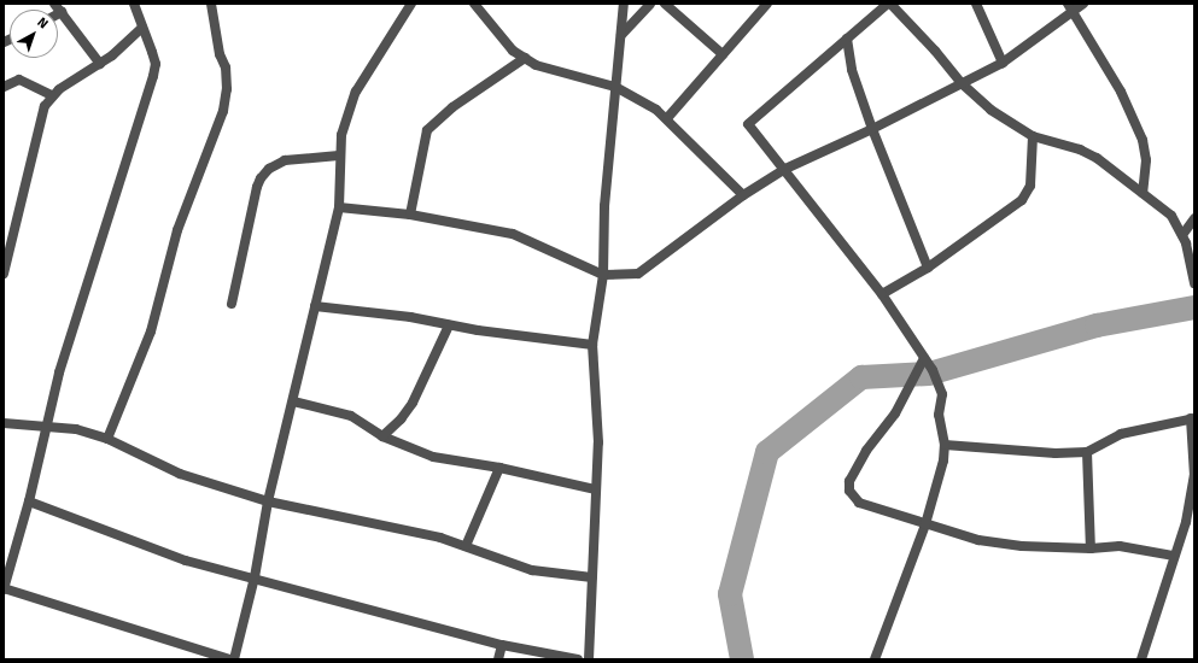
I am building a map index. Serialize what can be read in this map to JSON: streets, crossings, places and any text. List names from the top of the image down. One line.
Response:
{"north":"top right"}
